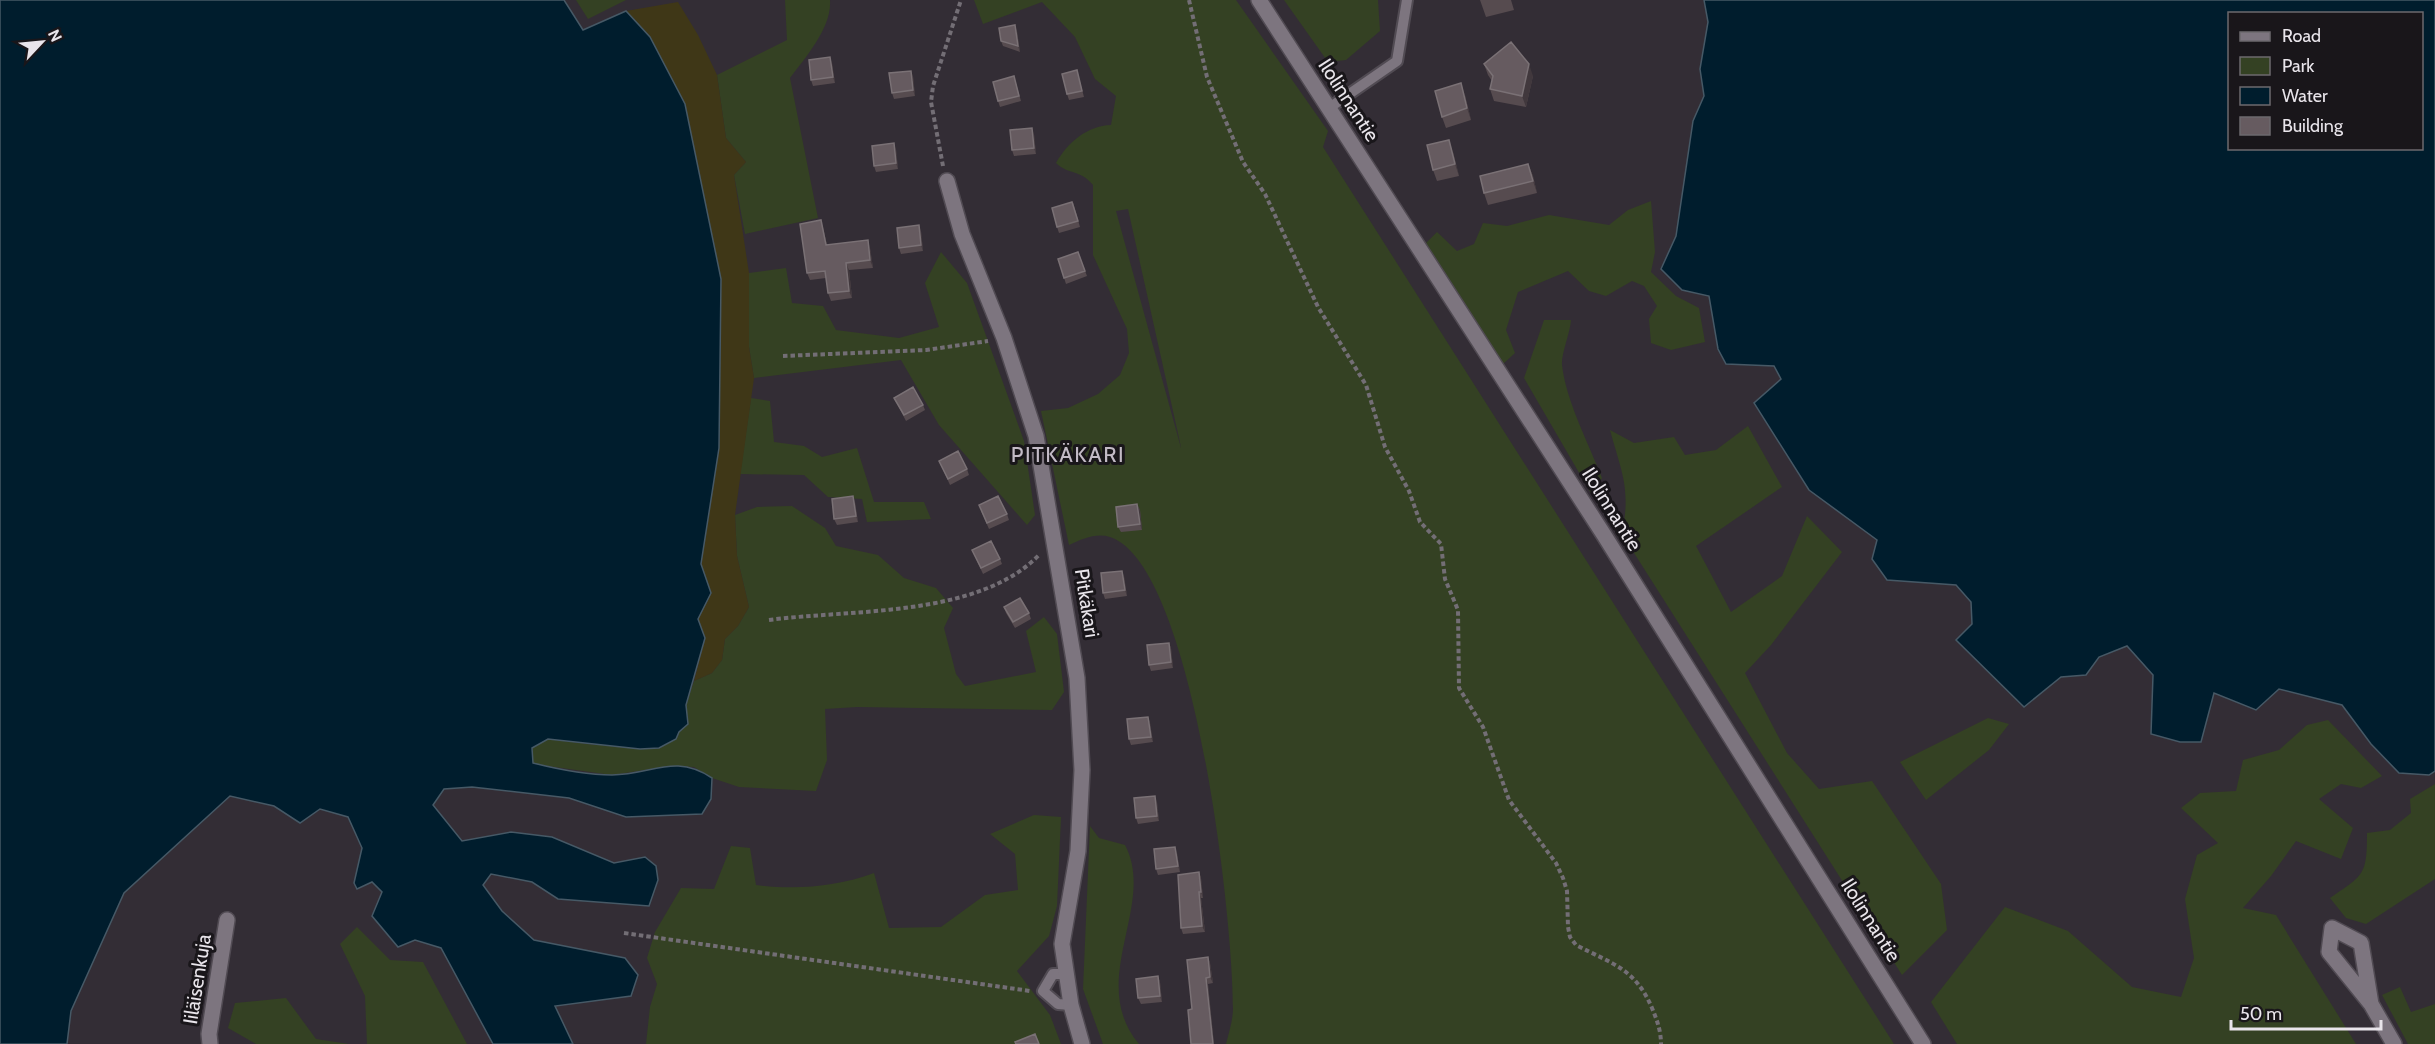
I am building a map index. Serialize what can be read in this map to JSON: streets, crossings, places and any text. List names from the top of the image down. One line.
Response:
{"streets":{"street":["Ilolinnantie","Pitkäkari","Iiläisenkuja"]},"districts":["PITKÄKARI"],"legend":["Road","Park","Water","Building"],"scale_bar":"50 m","north":"top right"}
